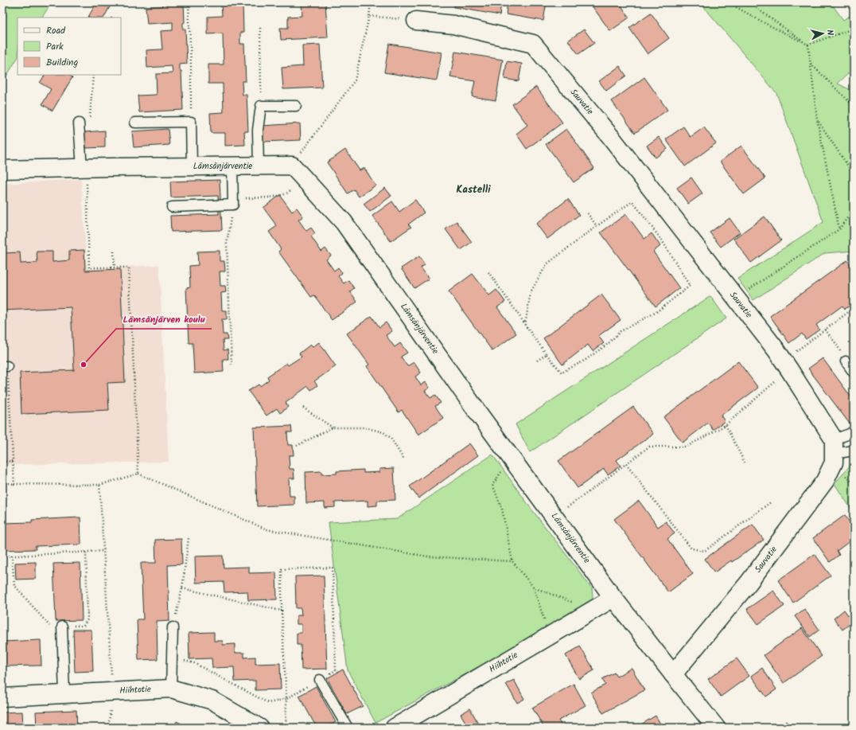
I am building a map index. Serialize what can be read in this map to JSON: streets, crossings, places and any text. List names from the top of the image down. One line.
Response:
{"streets":{"street":["Sauvatie","Lämsänjärventie","Hiihtotie"]},"crossings":[["Sauvatie","Lämsänjärventie"],["Lämsänjärventie","Hiihtotie"]],"districts":["Kastelli"],"places":["Lämsänjärven koulu"],"legend":["Road","Park","Building"],"north":"right"}
